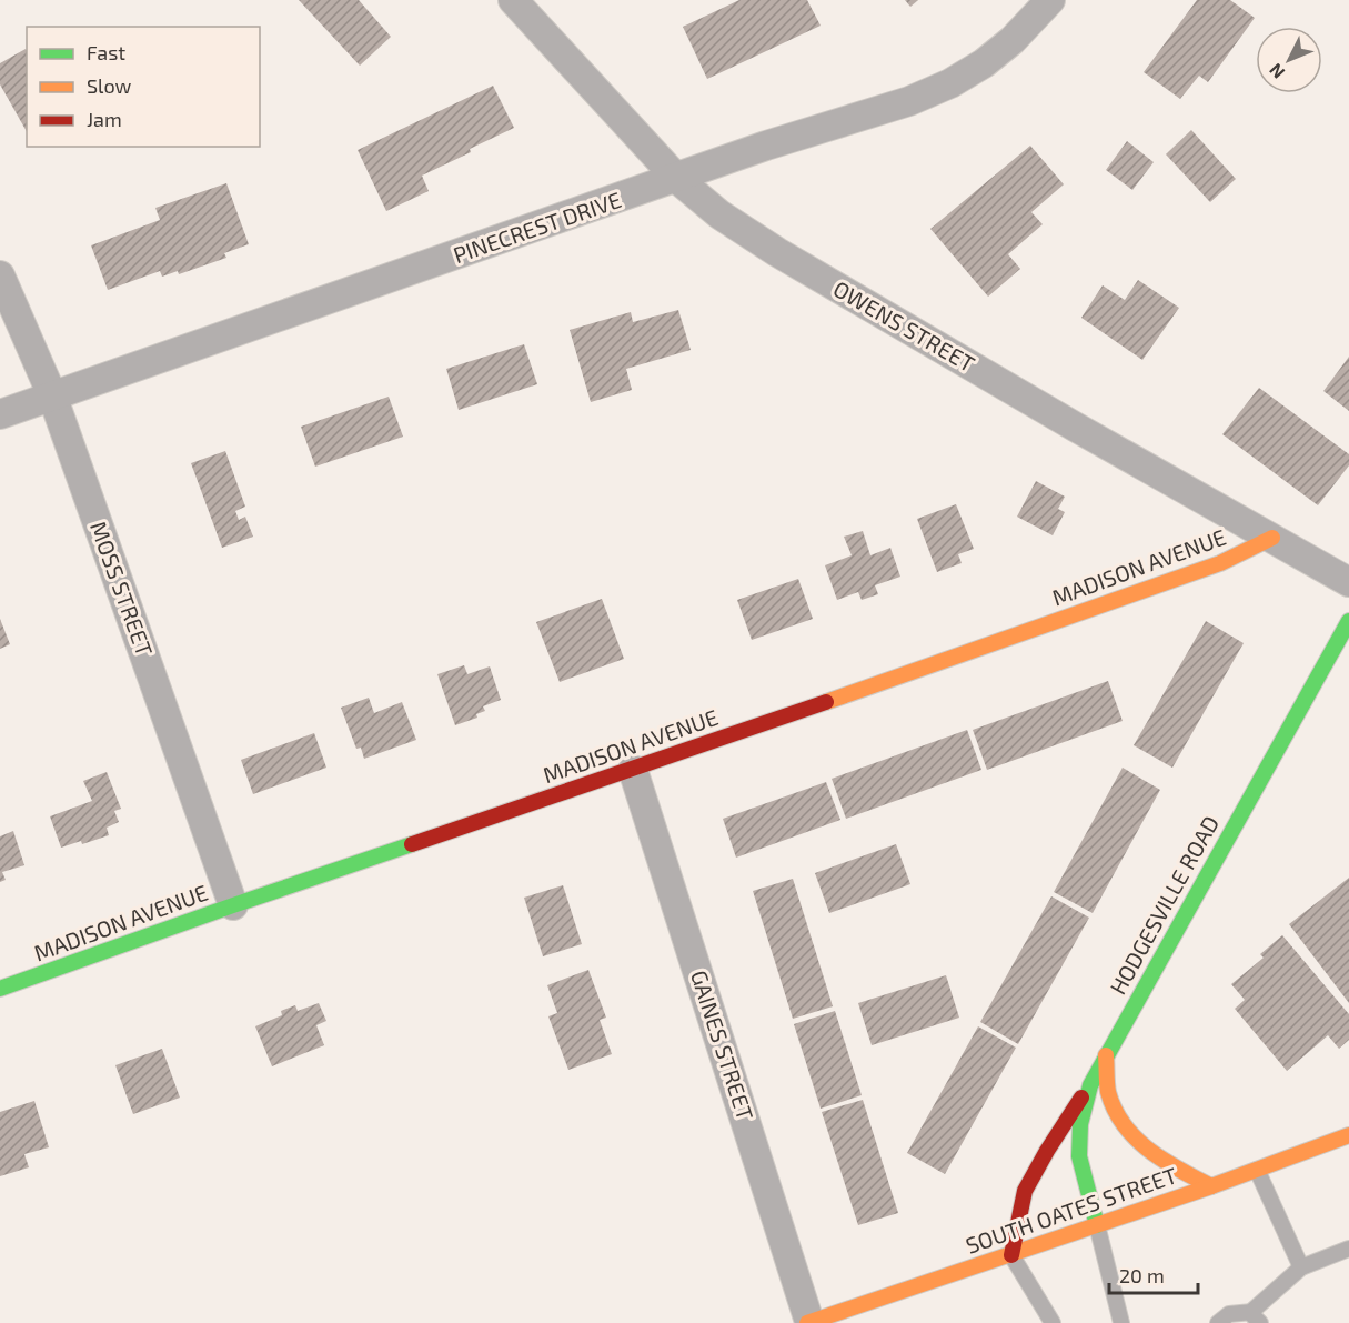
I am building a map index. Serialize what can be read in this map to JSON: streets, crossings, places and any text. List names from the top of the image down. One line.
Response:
{"streets":{"street":["PINECREST DRIVE","OWENS STREET","MADISON AVENUE","MOSS STREET","HODGESVILLE ROAD","GAINES STREET","SOUTH OATES STREET"]},"crossings":[["PINECREST DRIVE","OWENS STREET"],["PINECREST DRIVE","MOSS STREET"],["OWENS STREET","MADISON AVENUE"],["MADISON AVENUE","MOSS STREET"],["MADISON AVENUE","GAINES STREET"],["HODGESVILLE ROAD","SOUTH OATES STREET"],["GAINES STREET","SOUTH OATES STREET"]],"legend":["Fast","Slow","Jam"],"scale_bar":"20 m","north":"bottom left"}
